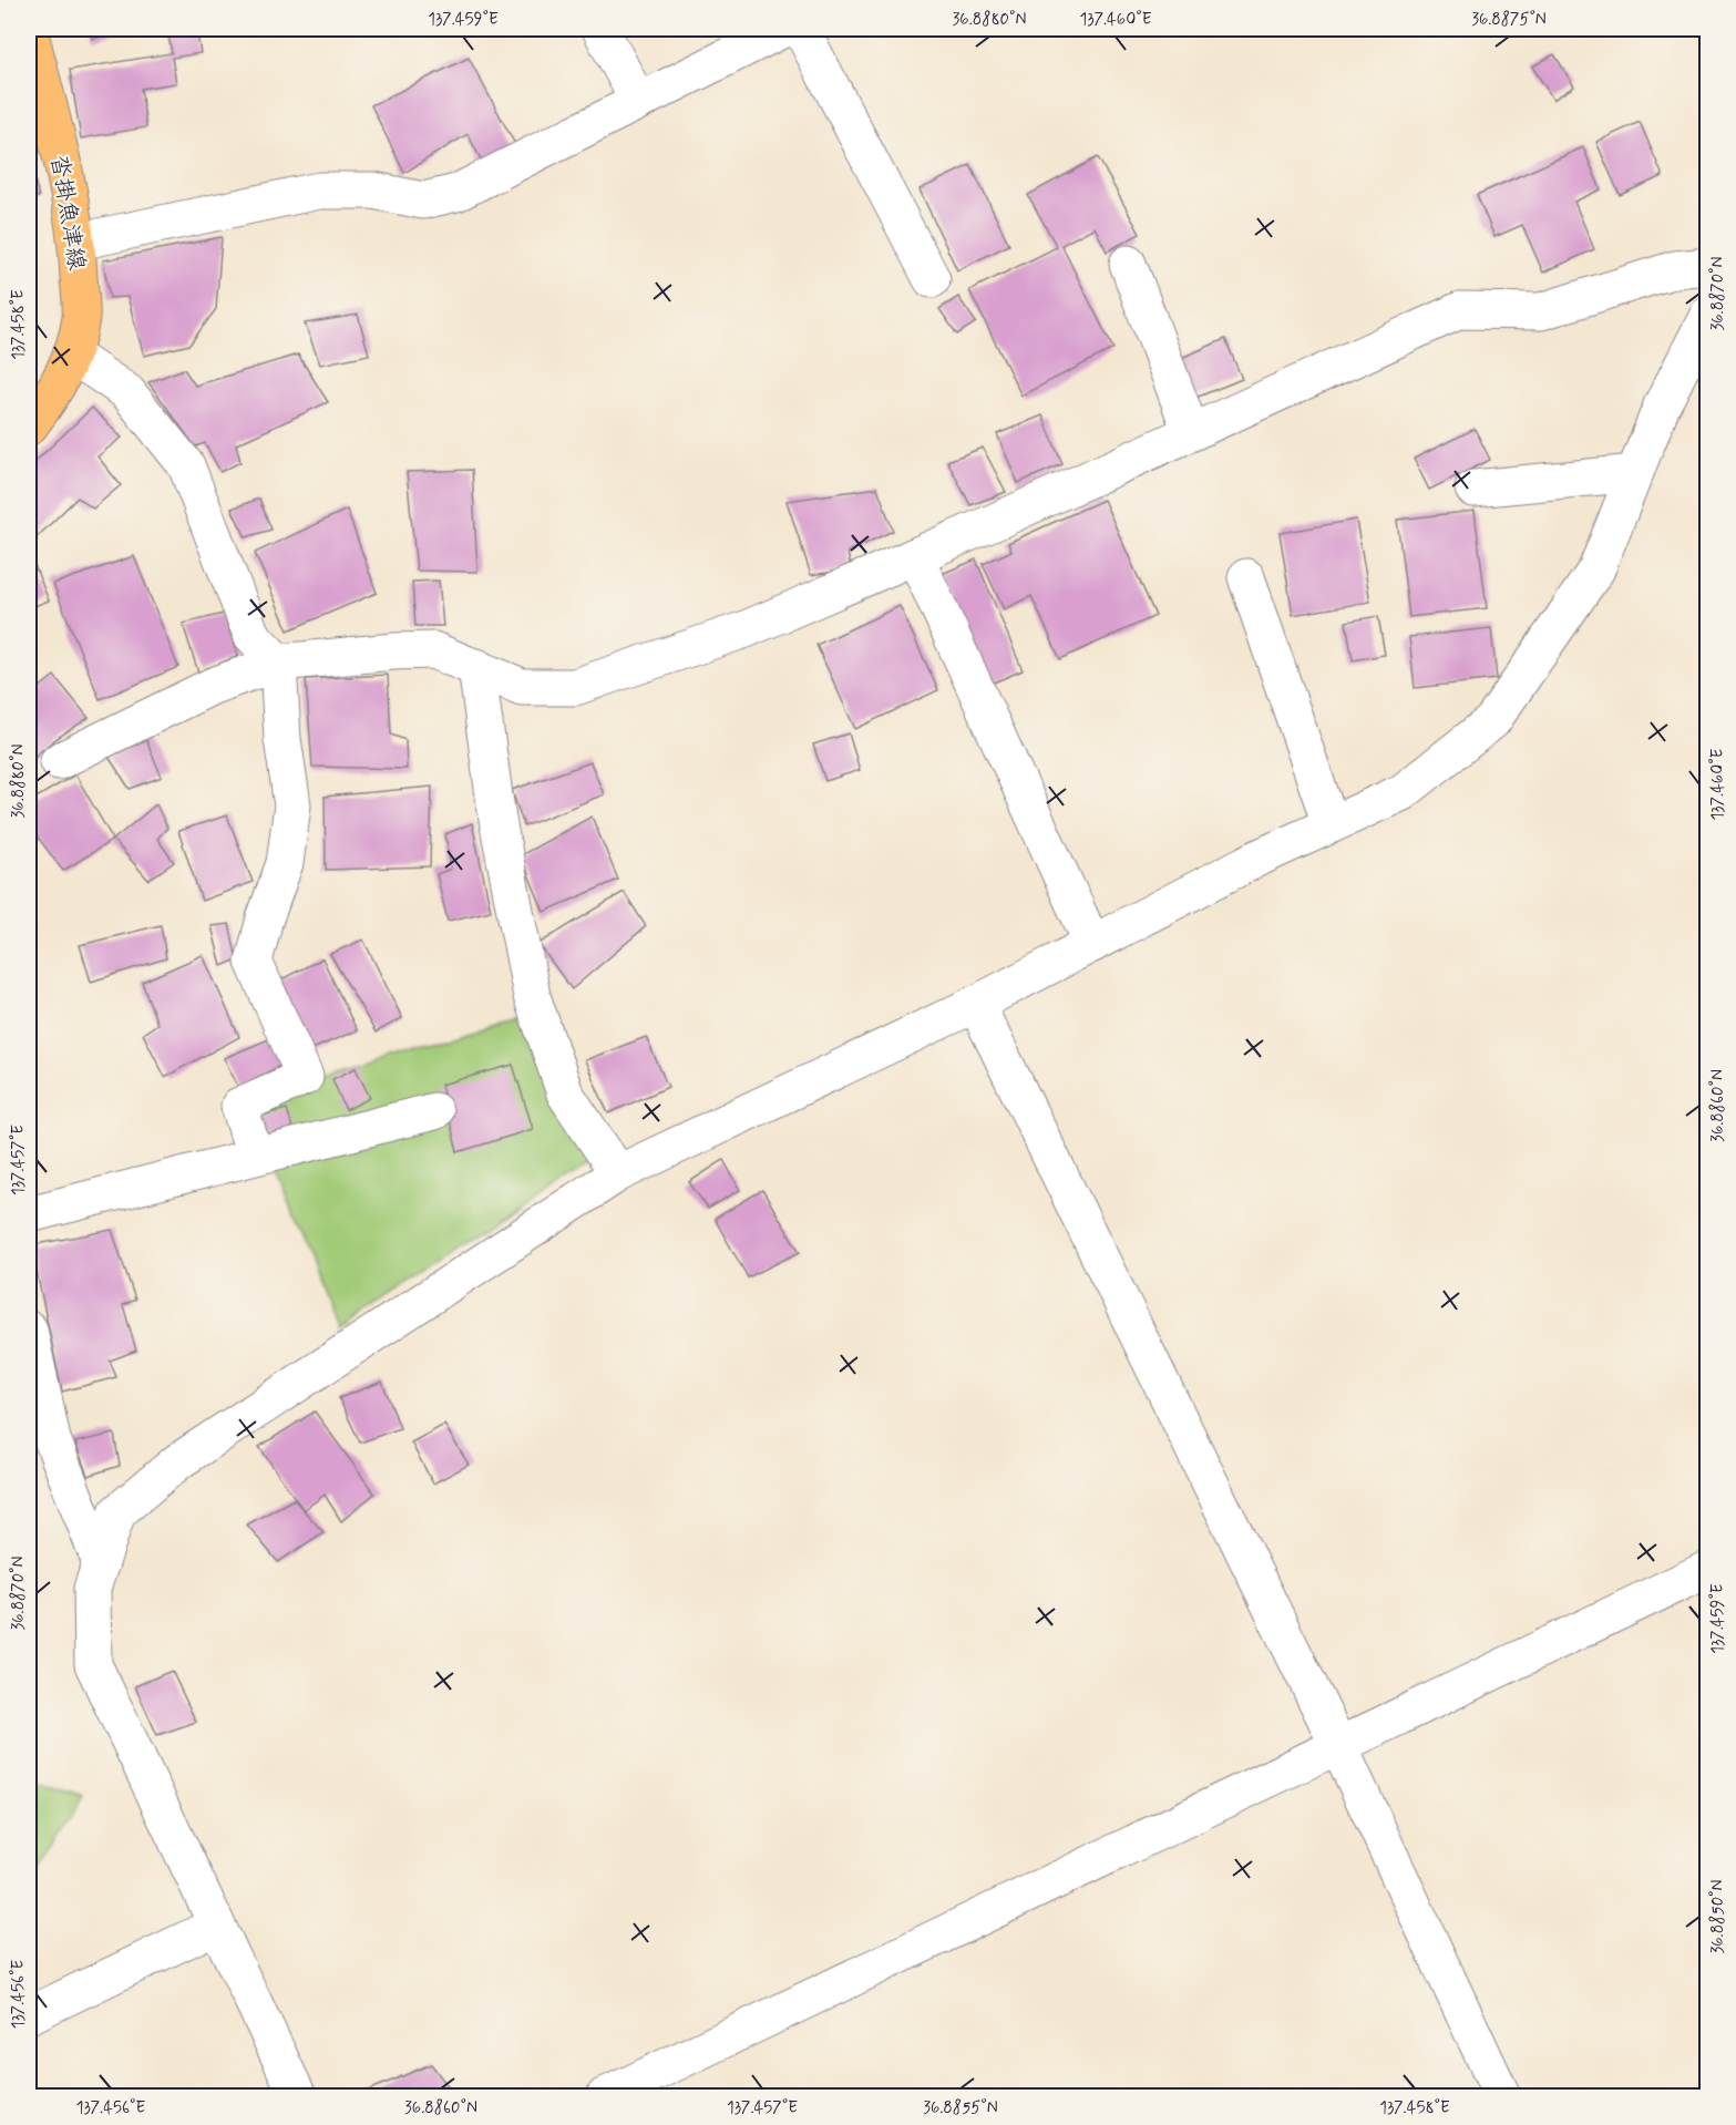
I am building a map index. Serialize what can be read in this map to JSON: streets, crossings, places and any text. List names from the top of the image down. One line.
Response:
{"streets":{"main road":["沓掛魚津線"]},"coordinates":["137.459°E","36.8880°N","137.460°E","36.8875°N","36.8870°N","137.458°E","36.8860°N","137.457°E","36.8850°N","137.456°E","36.8855°N"]}
